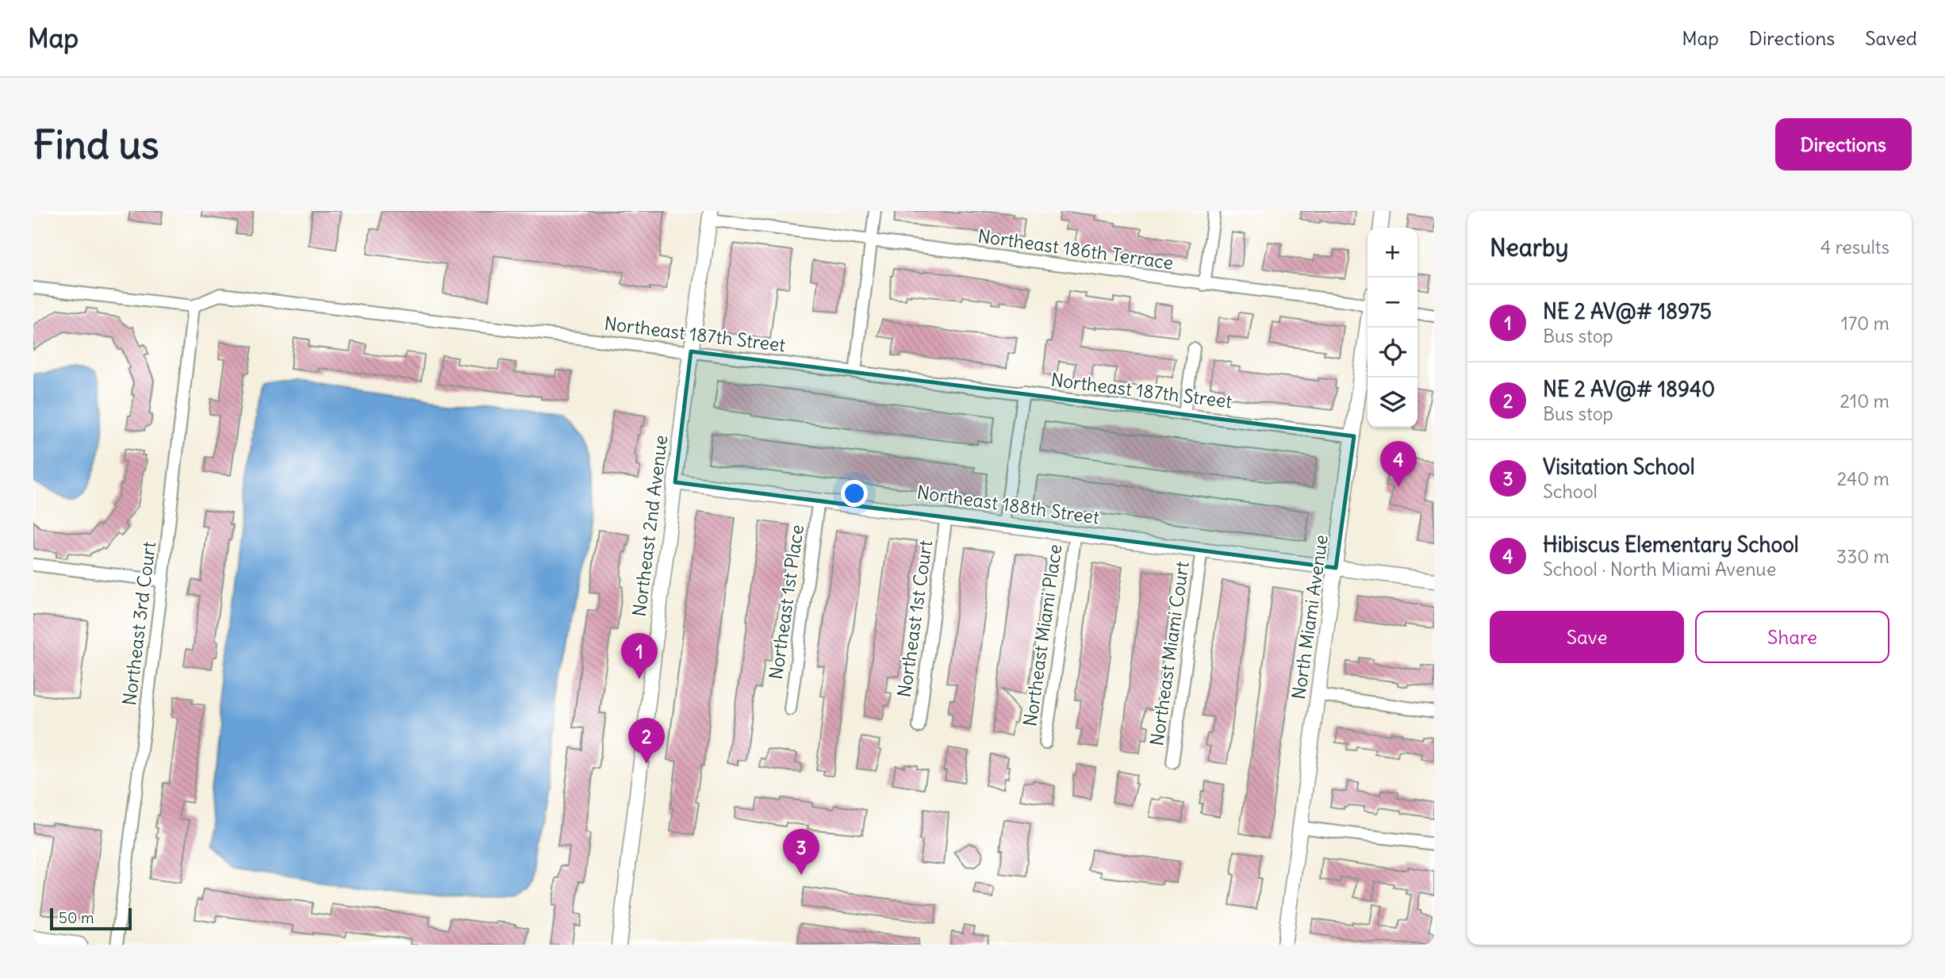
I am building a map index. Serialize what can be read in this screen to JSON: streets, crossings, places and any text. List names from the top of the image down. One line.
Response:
{"streets":{"street":["Northeast 186th Terrace","Northeast 187th Street","Northeast 188th Street","Northeast 2nd Avenue","Northeast 1st Place","North Miami Avenue","Northeast 1st Court","Northeast 3rd Court","Northeast Miami Place","Northeast Miami Court"]},"crossings":[["Northeast 186th Terrace","Northeast 2nd Avenue"],["Northeast 187th Street","Northeast 2nd Avenue"],["Northeast 187th Street","North Miami Avenue"],["Northeast 187th Street","Northeast 3rd Court"],["Northeast 188th Street","Northeast 2nd Avenue"],["Northeast 188th Street","Northeast 1st Place"],["Northeast 188th Street","North Miami Avenue"],["Northeast 188th Street","Northeast 1st Court"],["Northeast 188th Street","Northeast Miami Place"],["Northeast 188th Street","Northeast Miami Court"]],"scale_bar":"50 m","page":{"header":"Map","nav":["Map","Directions","Saved"],"buttons":["Directions",["Save","Share"]],"title":"Find us","heading":["Nearby","4 results"],"map_buttons":["+","−"],"list":[{"mark":"1","name":"NE 2 AV@# 18975","note":"Bus stop","value":"170 m"},{"mark":"2","name":"NE 2 AV@# 18940","note":"Bus stop","value":"210 m"},{"mark":"3","name":"Visitation School","note":"School","value":"240 m"},{"mark":"4","name":"Hibiscus Elementary School","note":"School · North Miami Avenue","value":"330 m"}],"pins":["4","1","2","3"],"scale":"50 m"}}
